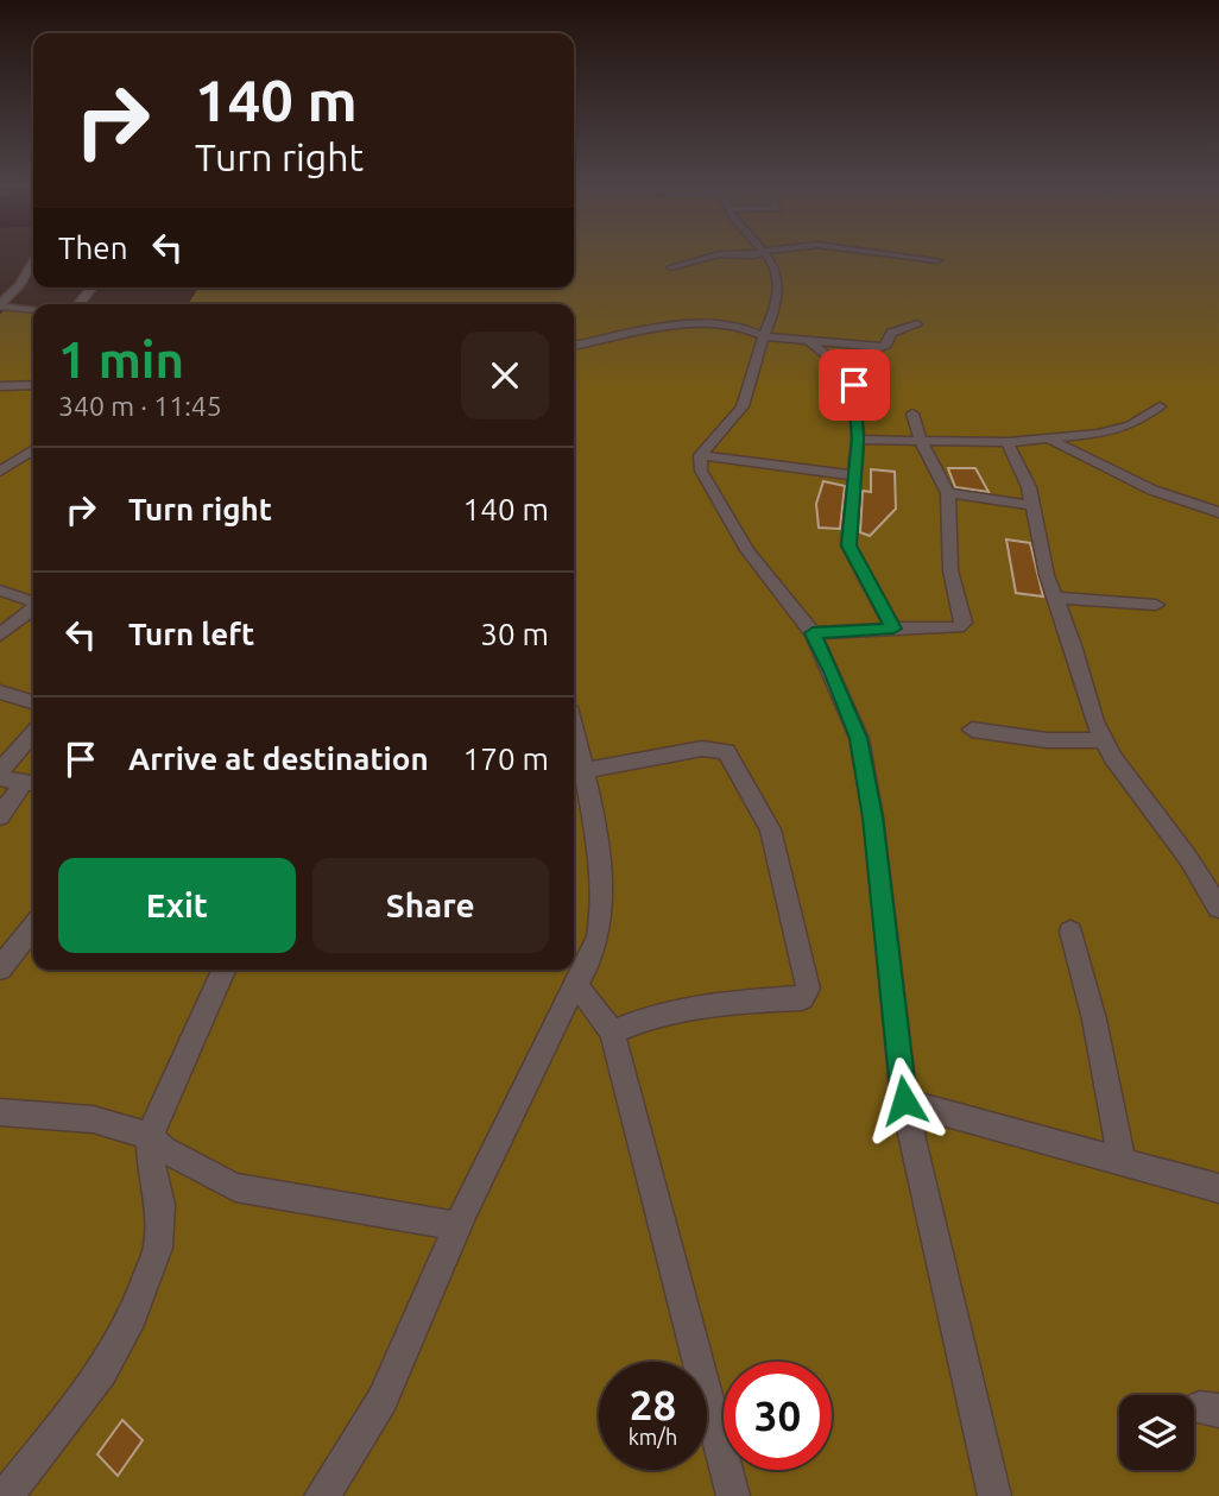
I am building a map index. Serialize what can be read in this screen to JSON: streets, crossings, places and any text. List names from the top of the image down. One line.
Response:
{"page":{"turn":["140 m","Turn right"],"then":"Then","heading":["1 min","340 m · 11:45"],"list":[{"name":"Turn right","value":"140 m"},{"name":"Turn left","value":"30 m"},{"name":"Arrive at destination","value":"170 m"}],"buttons":["Exit","Share"],"speed":"28 km/h","limit":"30"}}
